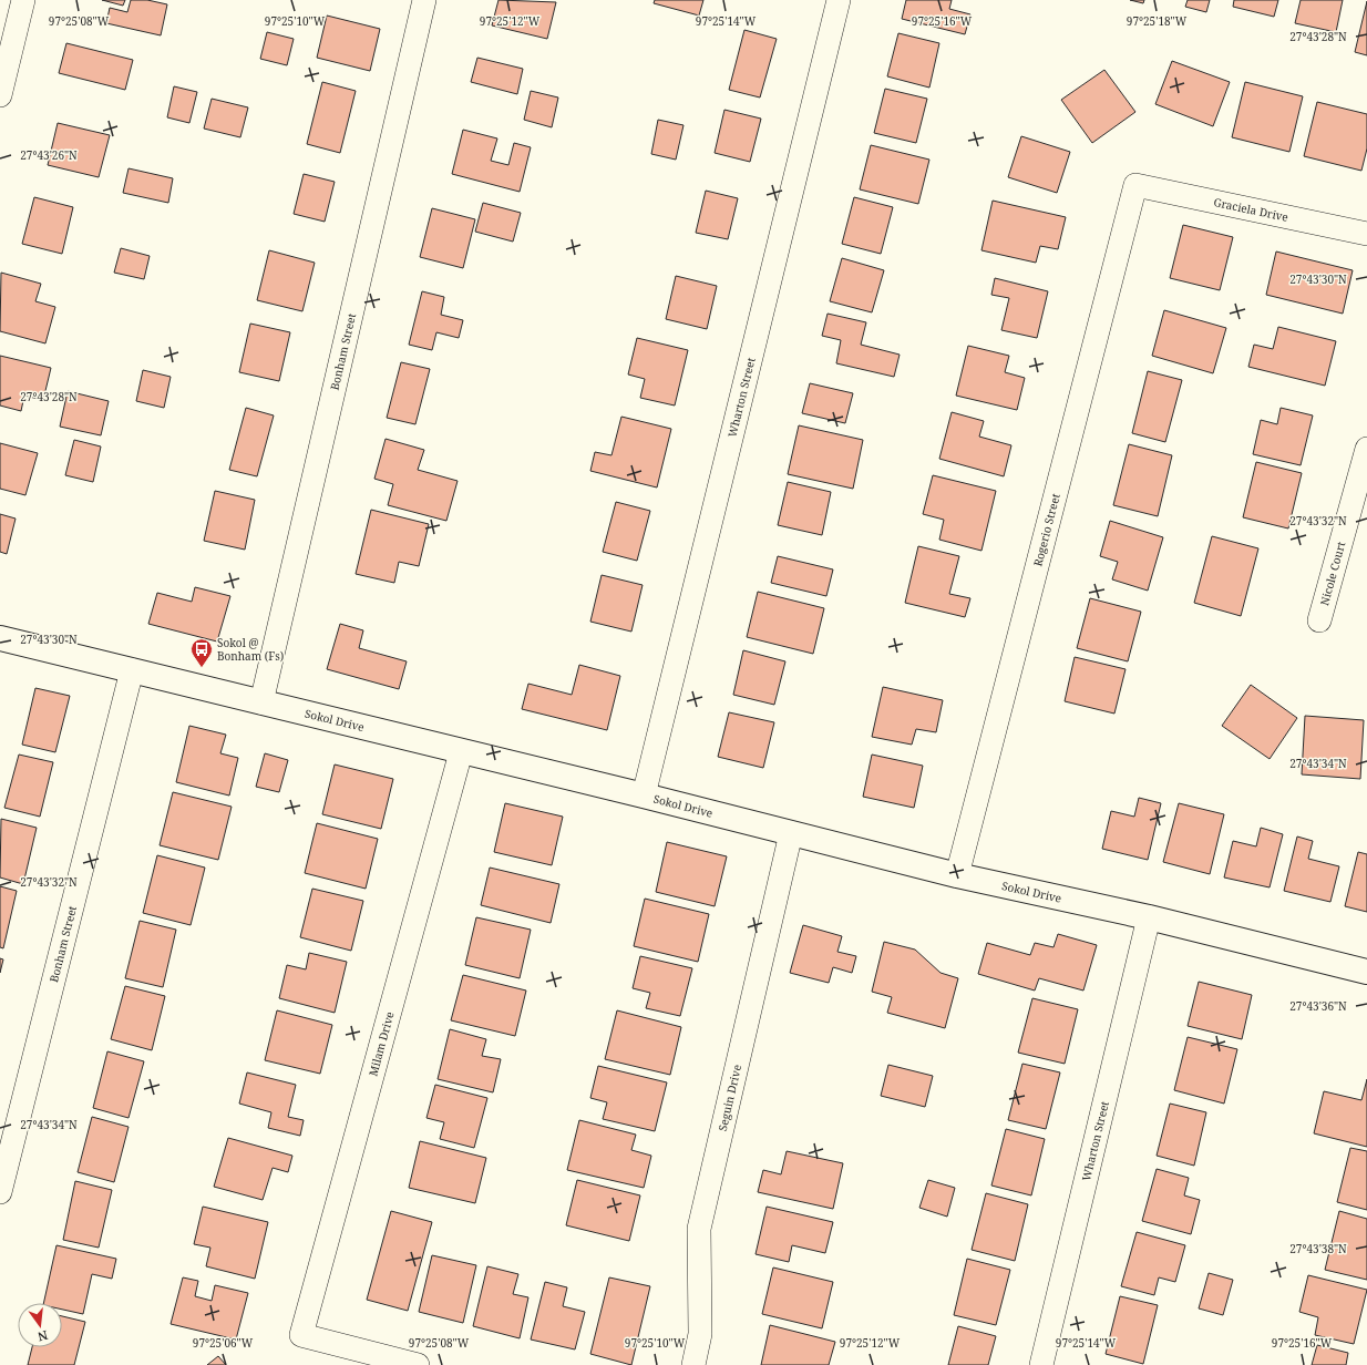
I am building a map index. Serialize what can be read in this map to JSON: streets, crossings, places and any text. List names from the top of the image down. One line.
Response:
{"streets":{"street":["Graciela Drive","Bonham Street","Wharton Street","Rogerio Street","Nicole Court","Sokol Drive","Milam Drive","Seguin Drive"]},"crossings":[["Graciela Drive","Rogerio Street"],["Bonham Street","Sokol Drive"],["Wharton Street","Sokol Drive"],["Rogerio Street","Sokol Drive"],["Sokol Drive","Milam Drive"],["Sokol Drive","Seguin Drive"]],"places":{"bus stop":["Sokol @ Bonham (Fs)"]},"north":"bottom","coordinates":["97°25'08\"W","97°25'10\"W","97°25'12\"W","97°25'14\"W","97°25'16\"W","97°25'18\"W","27°43'28\"N","27°43'26\"N","27°43'30\"N","27°43'32\"N","27°43'34\"N","27°43'36\"N","27°43'38\"N","97°25'06\"W"]}
